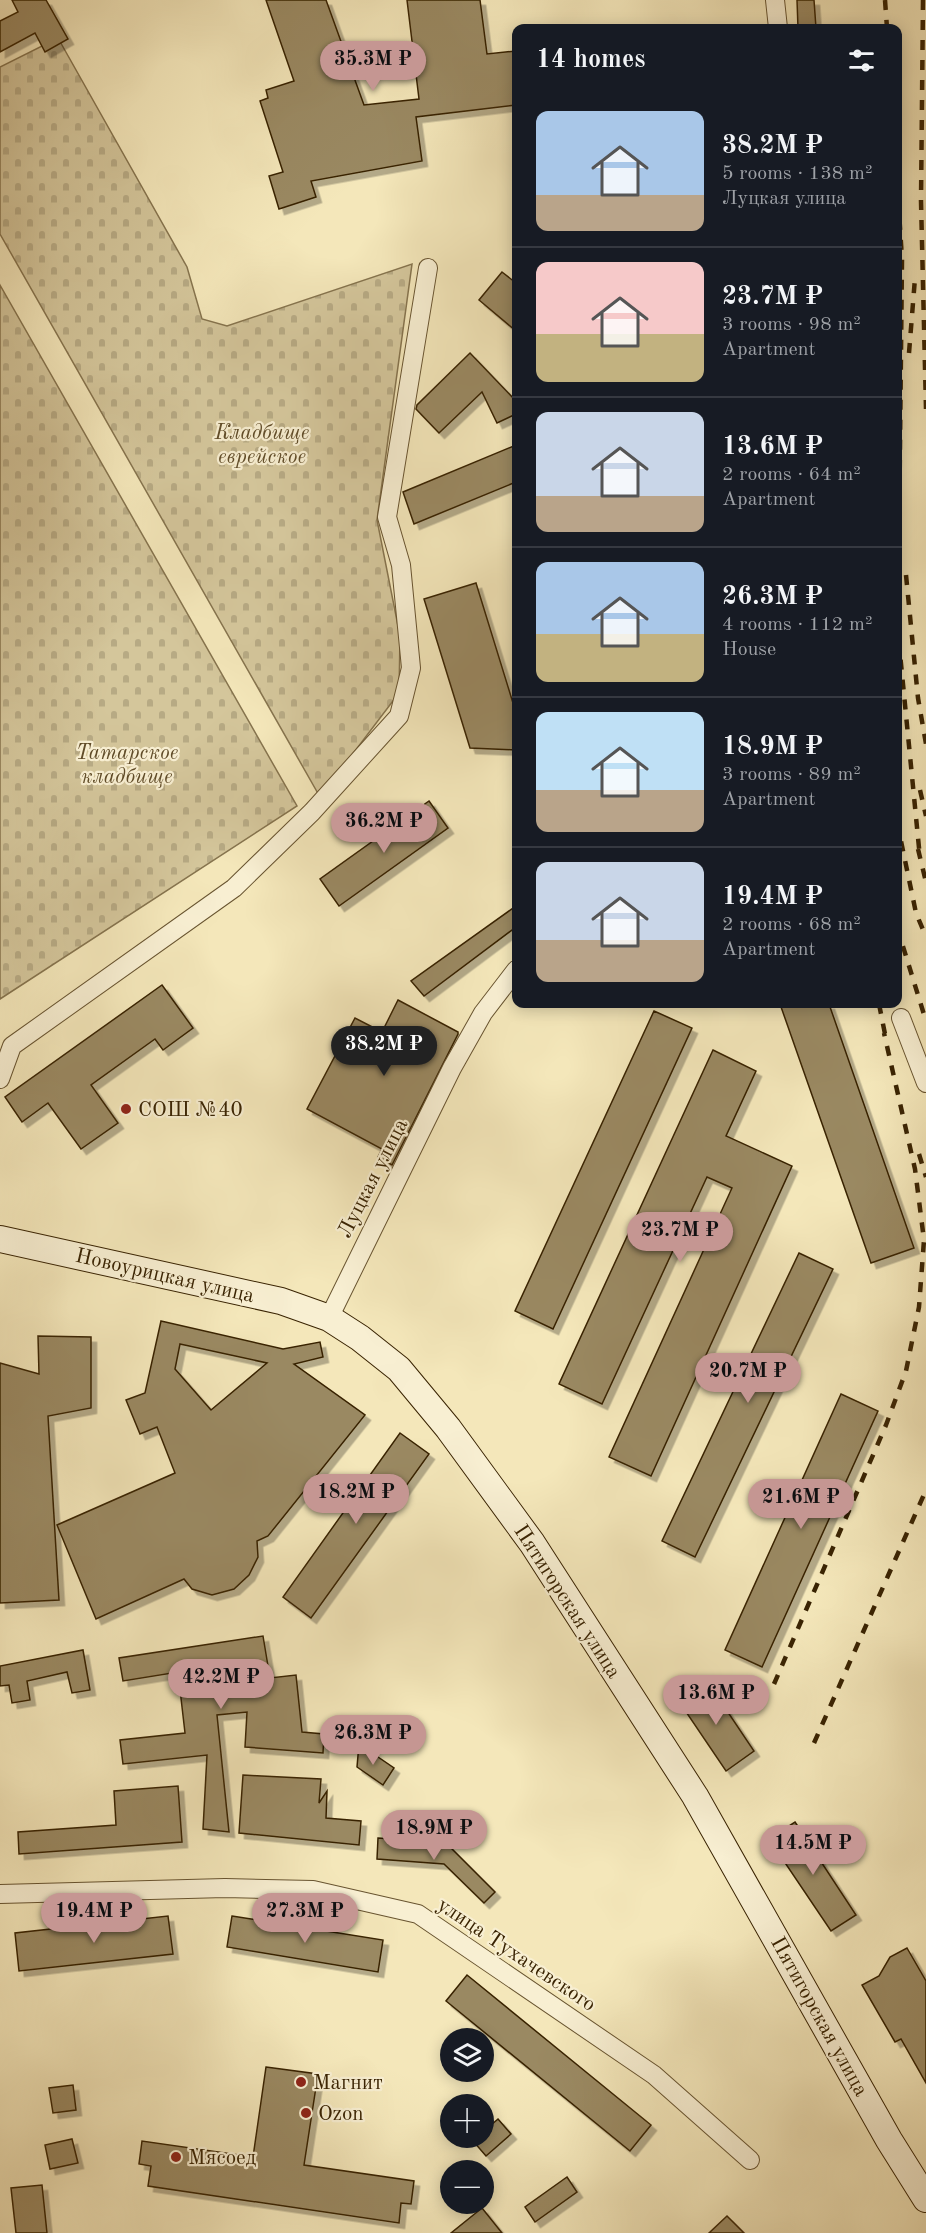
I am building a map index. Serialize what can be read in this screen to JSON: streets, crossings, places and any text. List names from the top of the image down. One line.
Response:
{"streets":{"main road":["Новоурицкая улица","Пятигорская улица"],"street":["Луцкая улица","улица Тухачевского"]},"crossings":[["Луцкая улица","Новоурицкая улица"],["Луцкая улица","Пятигорская улица"],["Новоурицкая улица","Пятигорская улица"]],"parks":["Кладбище еврейское","Татарское кладбище"],"places":["СОШ №40","Магнит","Ozon","Мясоед"],"page":{"heading":"14 homes","price":["35.3M ₽","36.2M ₽","38.2M ₽","23.7M ₽","20.7M ₽","18.2M ₽","21.6M ₽","42.2M ₽","13.6M ₽","26.3M ₽","18.9M ₽","14.5M ₽","19.4M ₽","27.3M ₽"],"list":[{"name":"38.2M ₽","note":"5 rooms · 138 m² · Луцкая улица"},{"name":"23.7M ₽","note":"3 rooms · 98 m² · Apartment"},{"name":"13.6M ₽","note":"2 rooms · 64 m² · Apartment"},{"name":"26.3M ₽","note":"4 rooms · 112 m² · House"},{"name":"18.9M ₽","note":"3 rooms · 89 m² · Apartment"},{"name":"19.4M ₽","note":"2 rooms · 68 m² · Apartment"}],"map_buttons":["+","−"]}}
